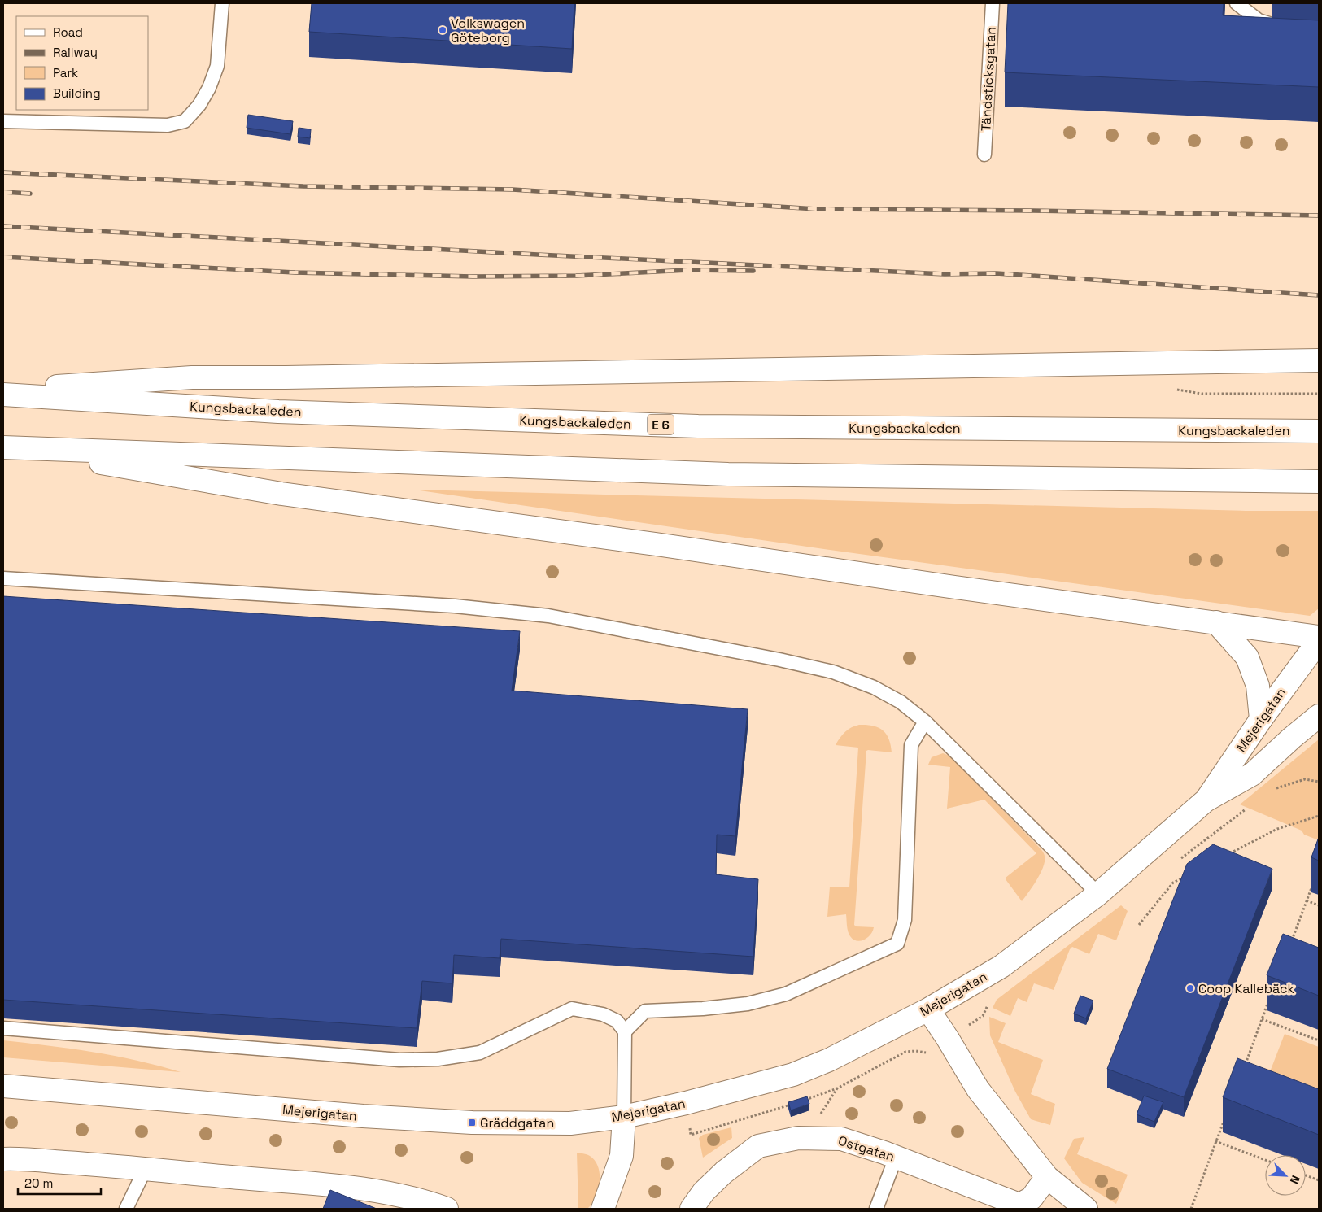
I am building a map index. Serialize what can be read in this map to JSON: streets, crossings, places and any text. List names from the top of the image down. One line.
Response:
{"streets":{"main road":["Kungsbackaleden","E 6","Mejerigatan","Ostgatan"],"lane":["Tändsticksgatan"]},"places":{"other":["Volkswagen Göteborg","Coop Kallebäck"],"transit":["Gräddgatan"]},"legend":["Road","Railway","Park","Building"],"scale_bar":"20 m","north":"bottom right"}
